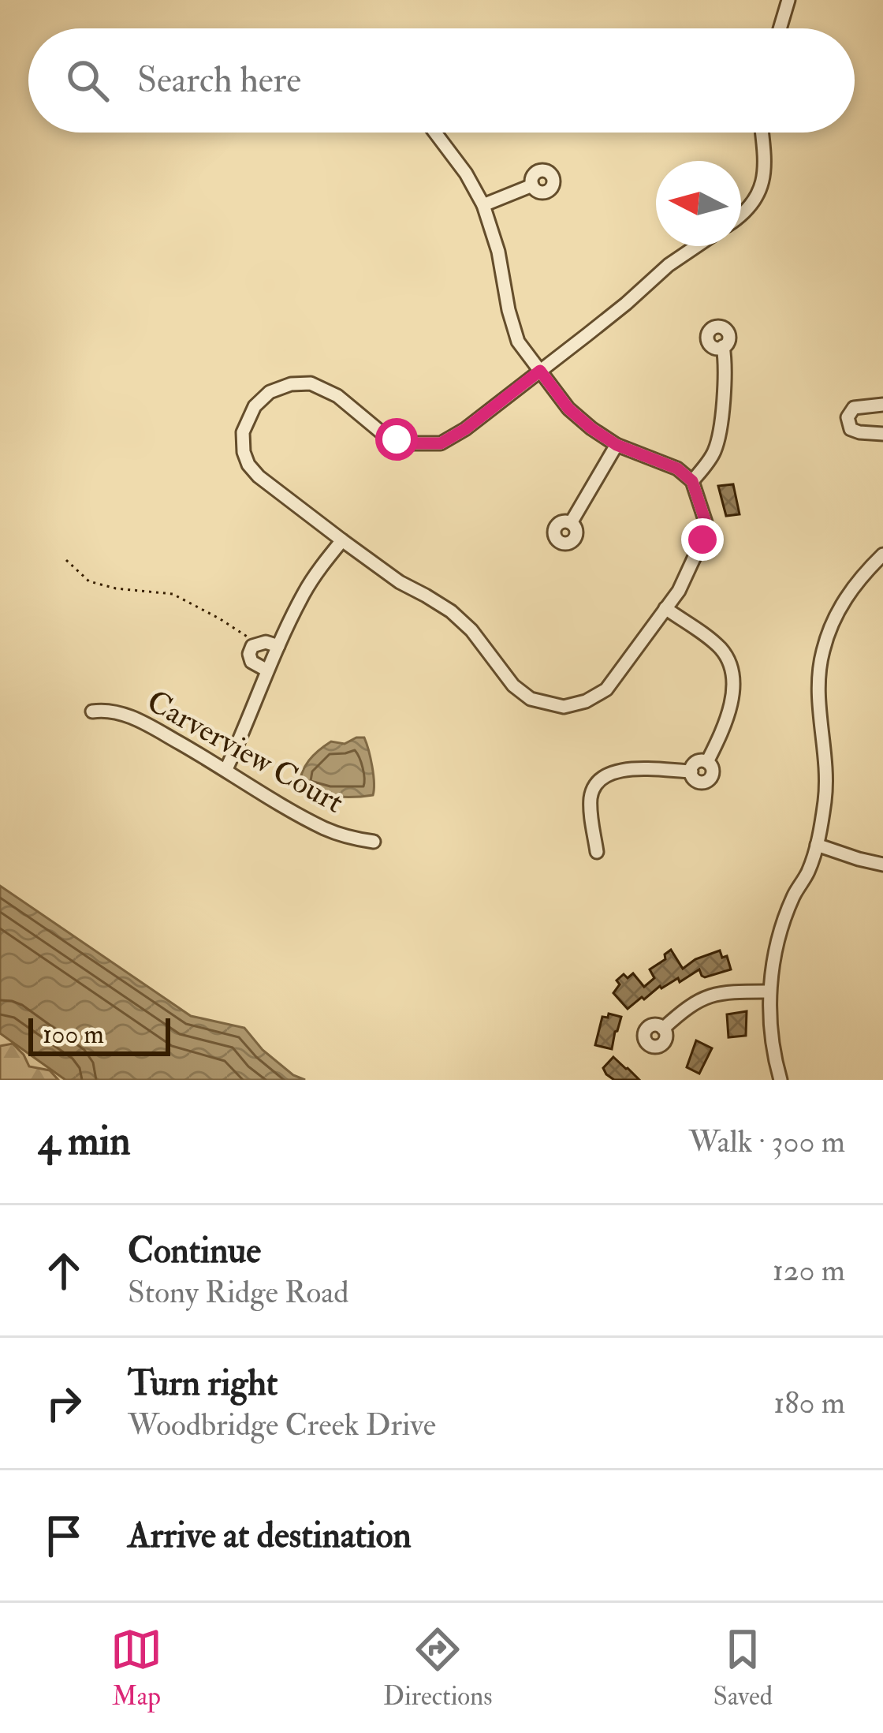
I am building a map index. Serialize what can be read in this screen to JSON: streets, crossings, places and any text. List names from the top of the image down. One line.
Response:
{"streets":{"street":["Carverview Court"]},"scale_bar":"100 m","north":"left","page":{"search":"Search here","scale":"100 m","heading":["4 min","Walk · 300 m"],"list":[["Continue","Stony Ridge Road","120 m"],["Turn right","Woodbridge Creek Drive","180 m"],"Arrive at destination"],"nav":["Map","Directions","Saved"]}}
